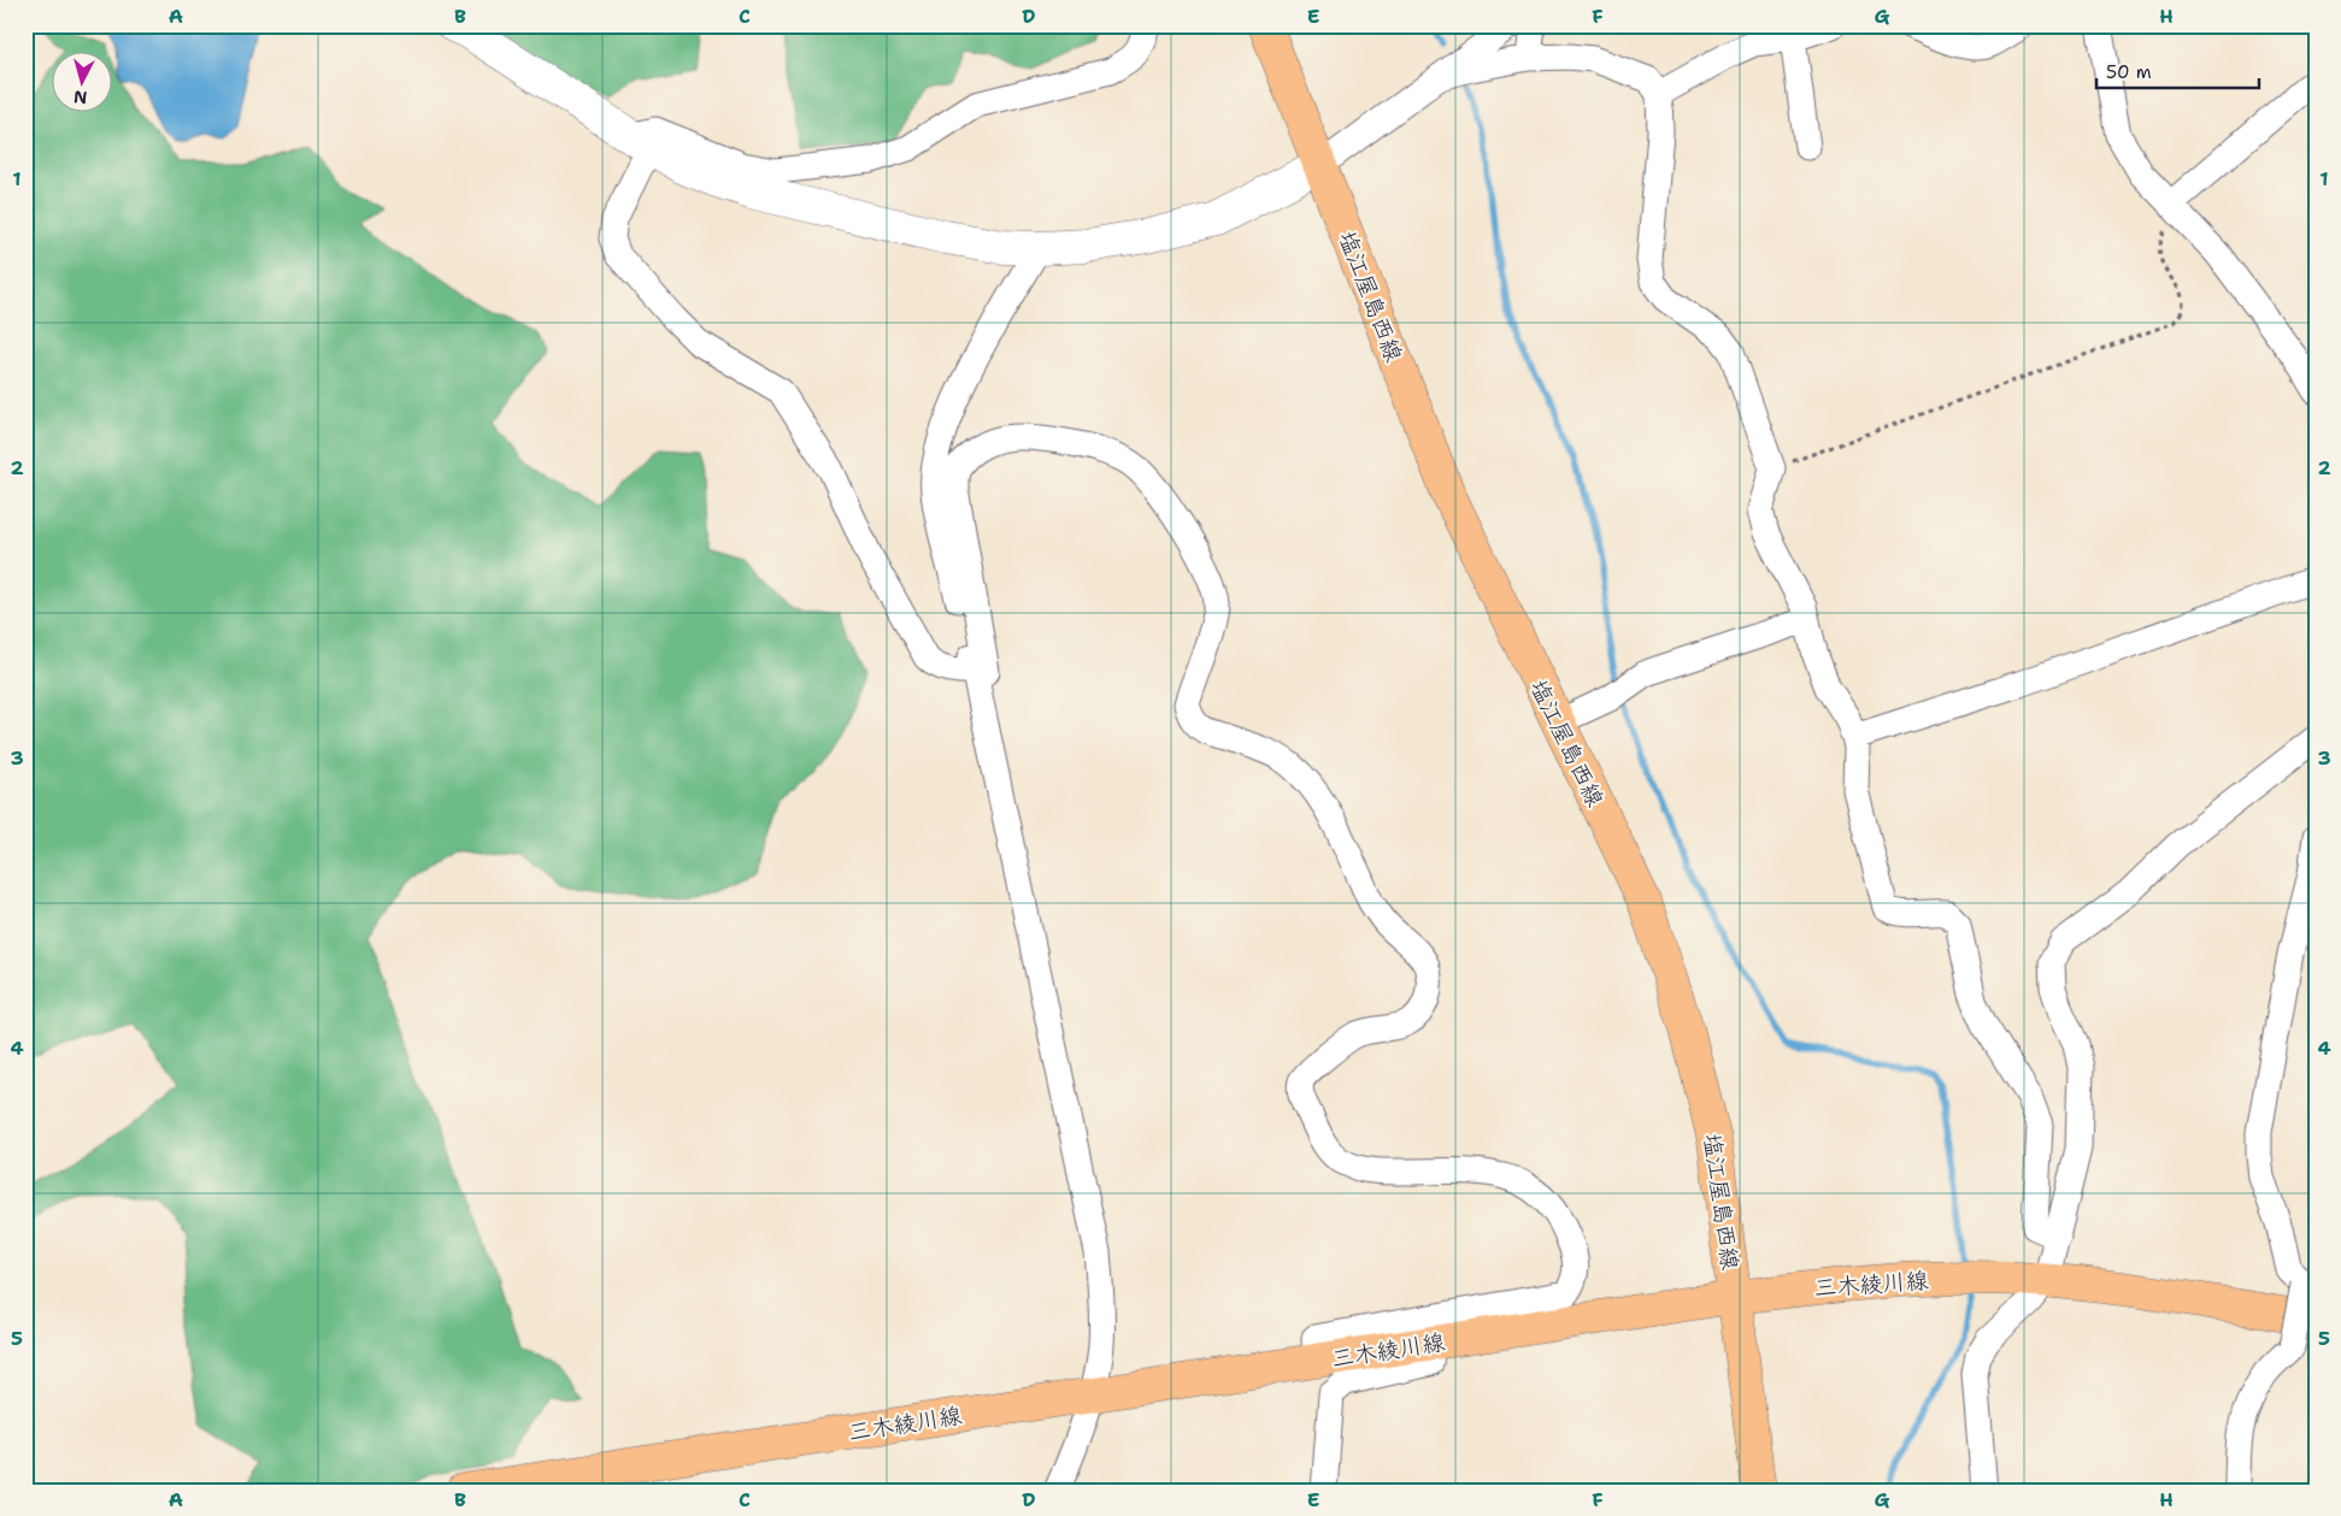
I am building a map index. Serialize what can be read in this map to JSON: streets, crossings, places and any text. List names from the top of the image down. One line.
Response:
{"streets":{"main road":["塩江屋島西線","三木綾川線"]},"crossings":[["塩江屋島西線","三木綾川線"]],"scale_bar":"50 m","north":"bottom","grid":{"columns":["A","B","C","D","E","F","G","H"],"rows":["1","2","3","4","5"]}}
